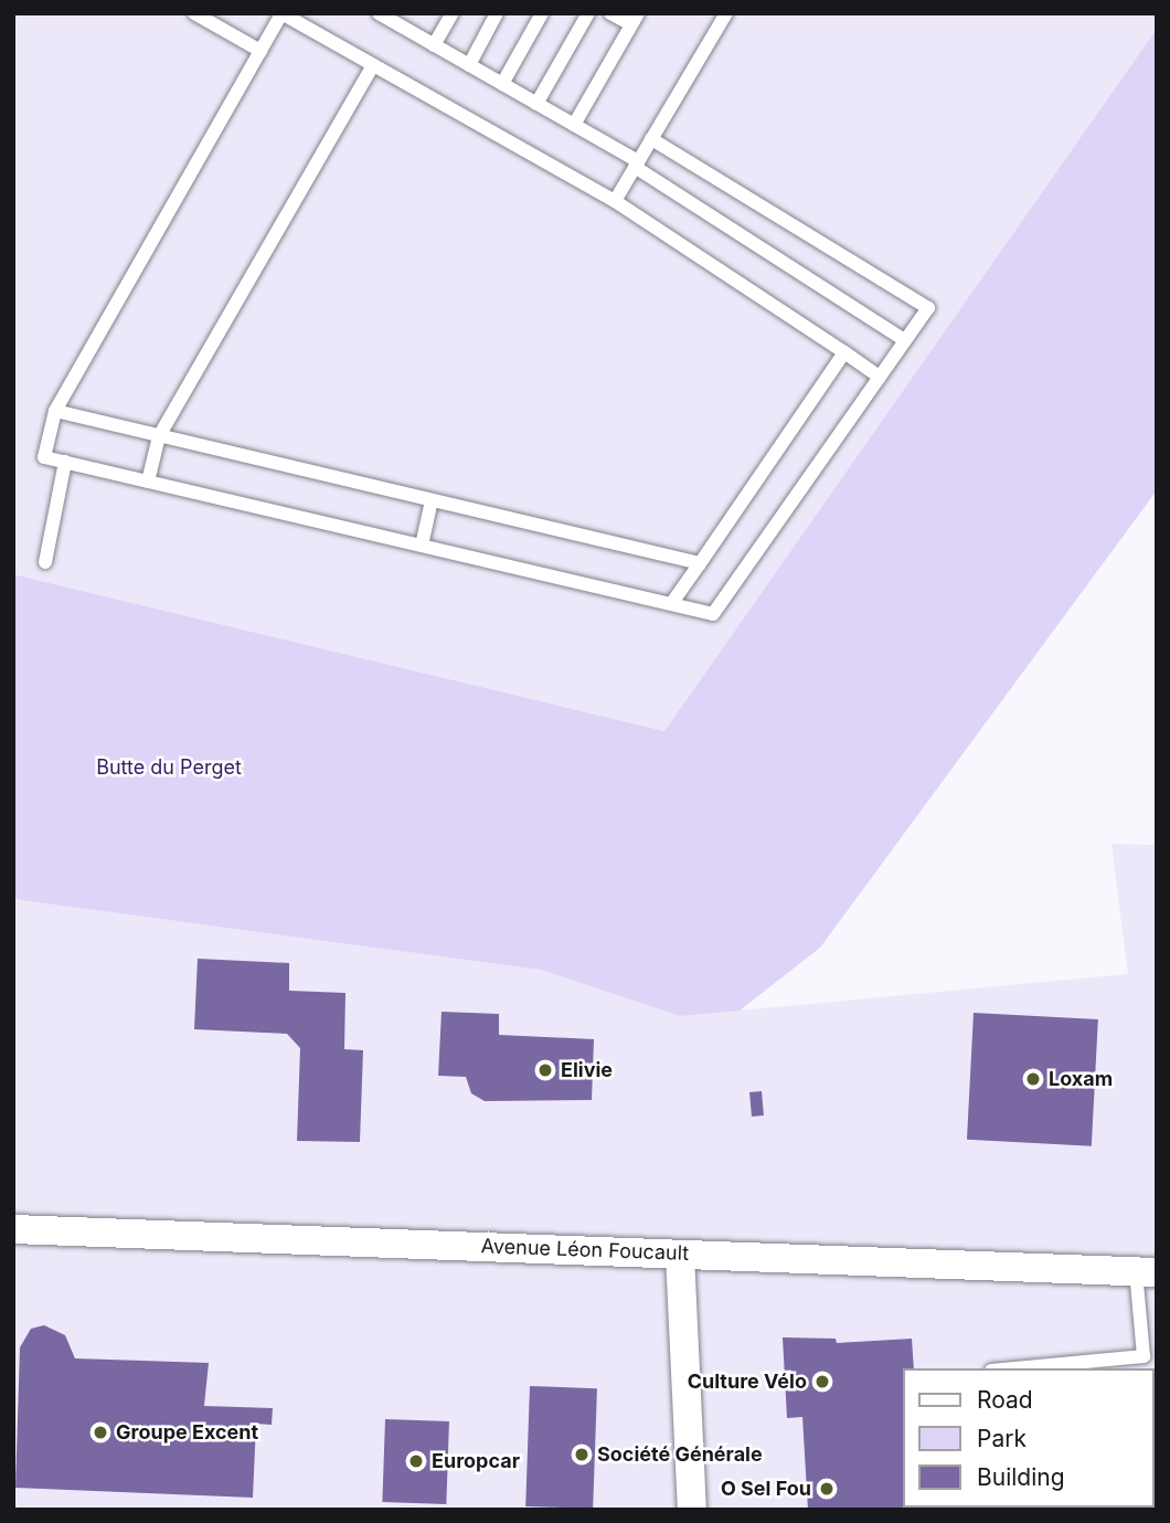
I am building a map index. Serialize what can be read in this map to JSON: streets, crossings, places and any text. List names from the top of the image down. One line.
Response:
{"streets":{"street":["Avenue Léon Foucault"]},"parks":["Butte du Perget"],"places":["Elivie","Loxam","Culture Vélo","Groupe Excent","Société Générale","Europcar","O Sel Fou"],"legend":["Road","Park","Building"]}
